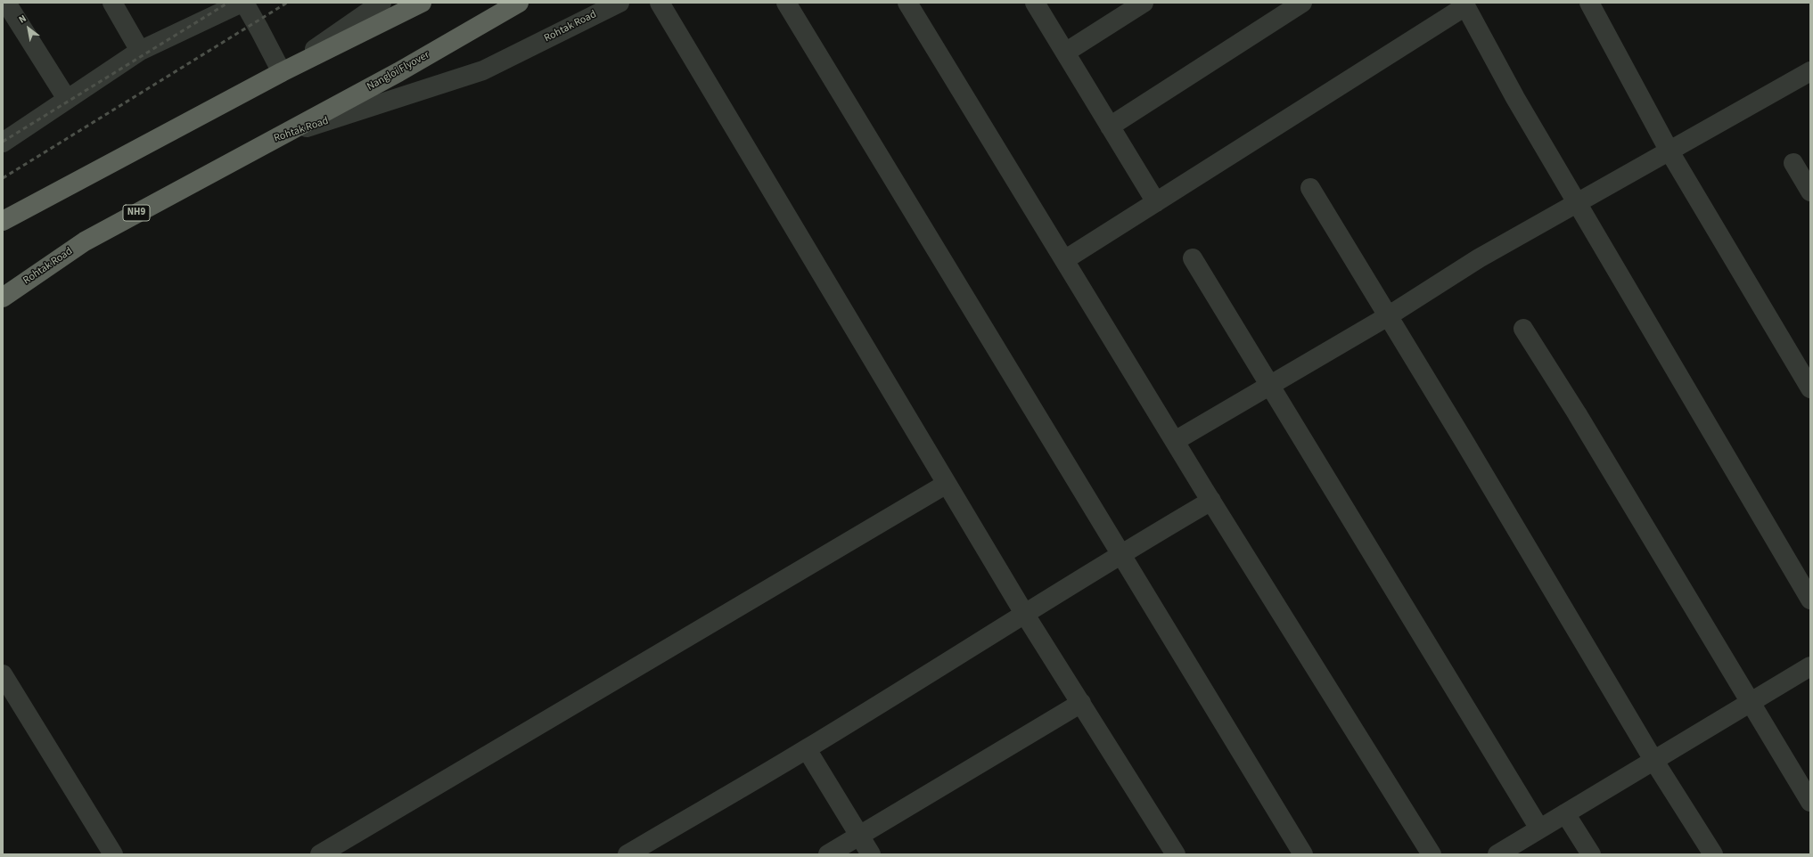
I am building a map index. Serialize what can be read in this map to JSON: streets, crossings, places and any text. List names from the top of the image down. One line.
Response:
{"streets":{"highway":["Rohtak Road","Nangloi Flyover","NH9"]},"crossings":[["Rohtak Road","Nangloi Flyover"]],"north":"top left"}
